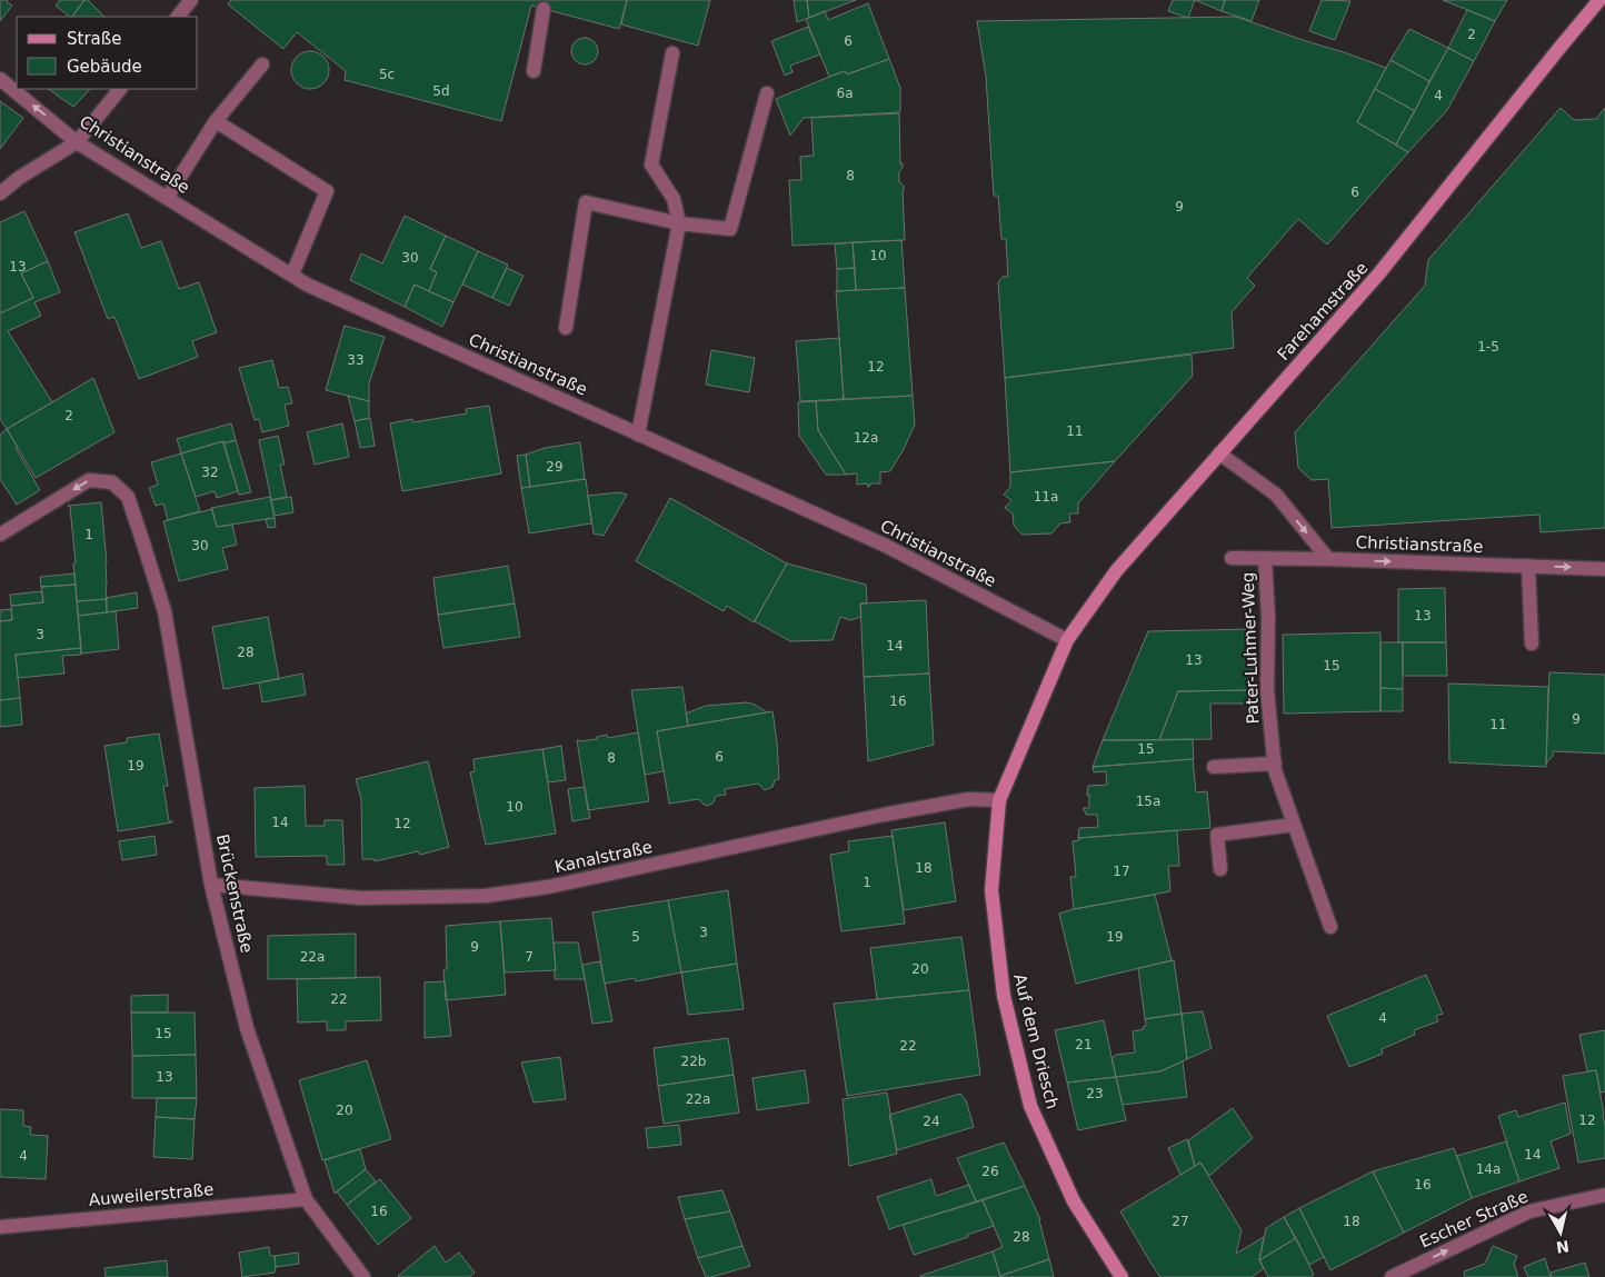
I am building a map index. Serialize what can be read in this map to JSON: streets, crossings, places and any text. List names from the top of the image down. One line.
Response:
{"streets":{"main road":["Farehamstraße","Auf dem Driesch"],"street":["Christianstraße","Pater-Luhmer-Weg","Kanalstraße","Brückenstraße","Auweilerstraße","Escher Straße"]},"crossings":[["Christianstraße","Farehamstraße"],["Christianstraße","Pater-Luhmer-Weg"],["Christianstraße","Auf dem Driesch"],["Farehamstraße","Auf dem Driesch"],["Kanalstraße","Brückenstraße"],["Kanalstraße","Auf dem Driesch"],["Brückenstraße","Auweilerstraße"]],"one_way":["Escher Straße"],"house_numbers":["2","6","5c","5d","6a","4","8","6","9","10","30","13","1-5","33","12","2","11","12a","29","32","11a","1","30","13","3","14","28","13","15","16","9","11","15","6","8","19","15a","10","14","12","18","17","1","3","5","19","9","22a","7","20","22","4","15","21","22","22b","13","23","22a","20","12","24","14","4","14a","26","16","16","27","18","28"],"legend":["Straße","Gebäude"],"north":"bottom"}
